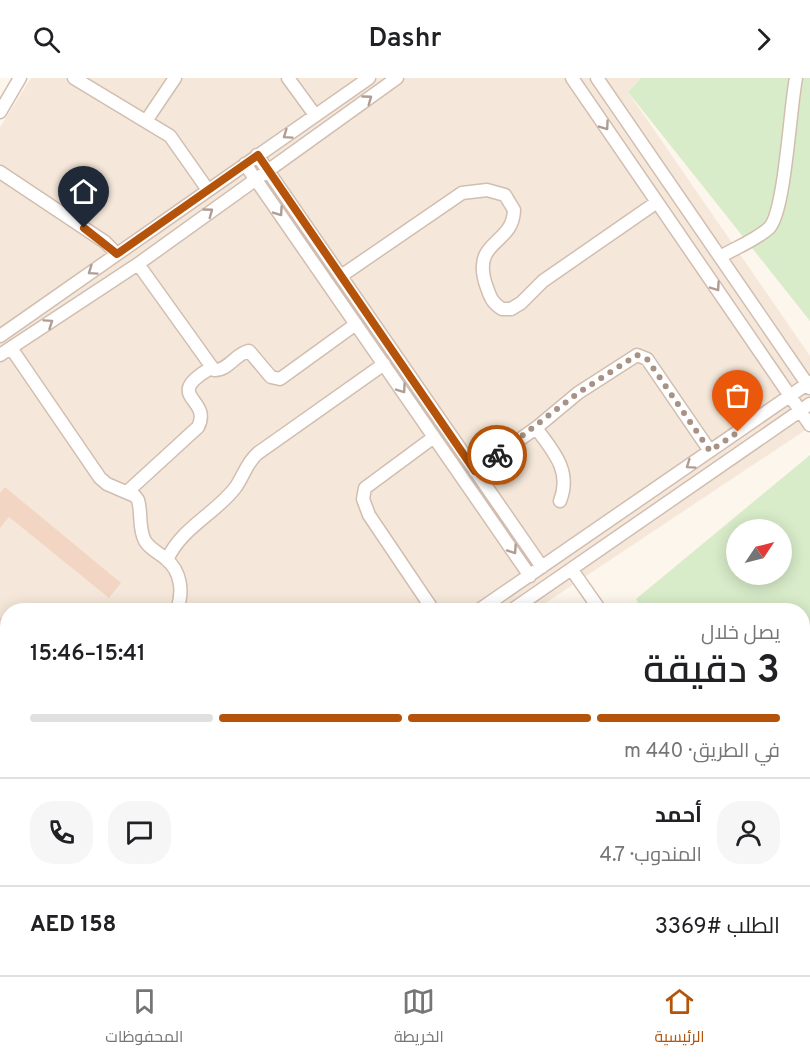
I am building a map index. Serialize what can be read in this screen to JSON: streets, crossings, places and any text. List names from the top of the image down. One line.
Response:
{"north":"top right","page":{"header":"Dashr","heading":["3 دقيقة","يصل خلال","15:41–15:46"],"panel":["أحمد","المندوب · 4.7","الطلب #3369","AED 158"],"bar":"في الطريق · 440 m","tabs":["الرئيسية","الخريطة","المحفوظات"]}}
